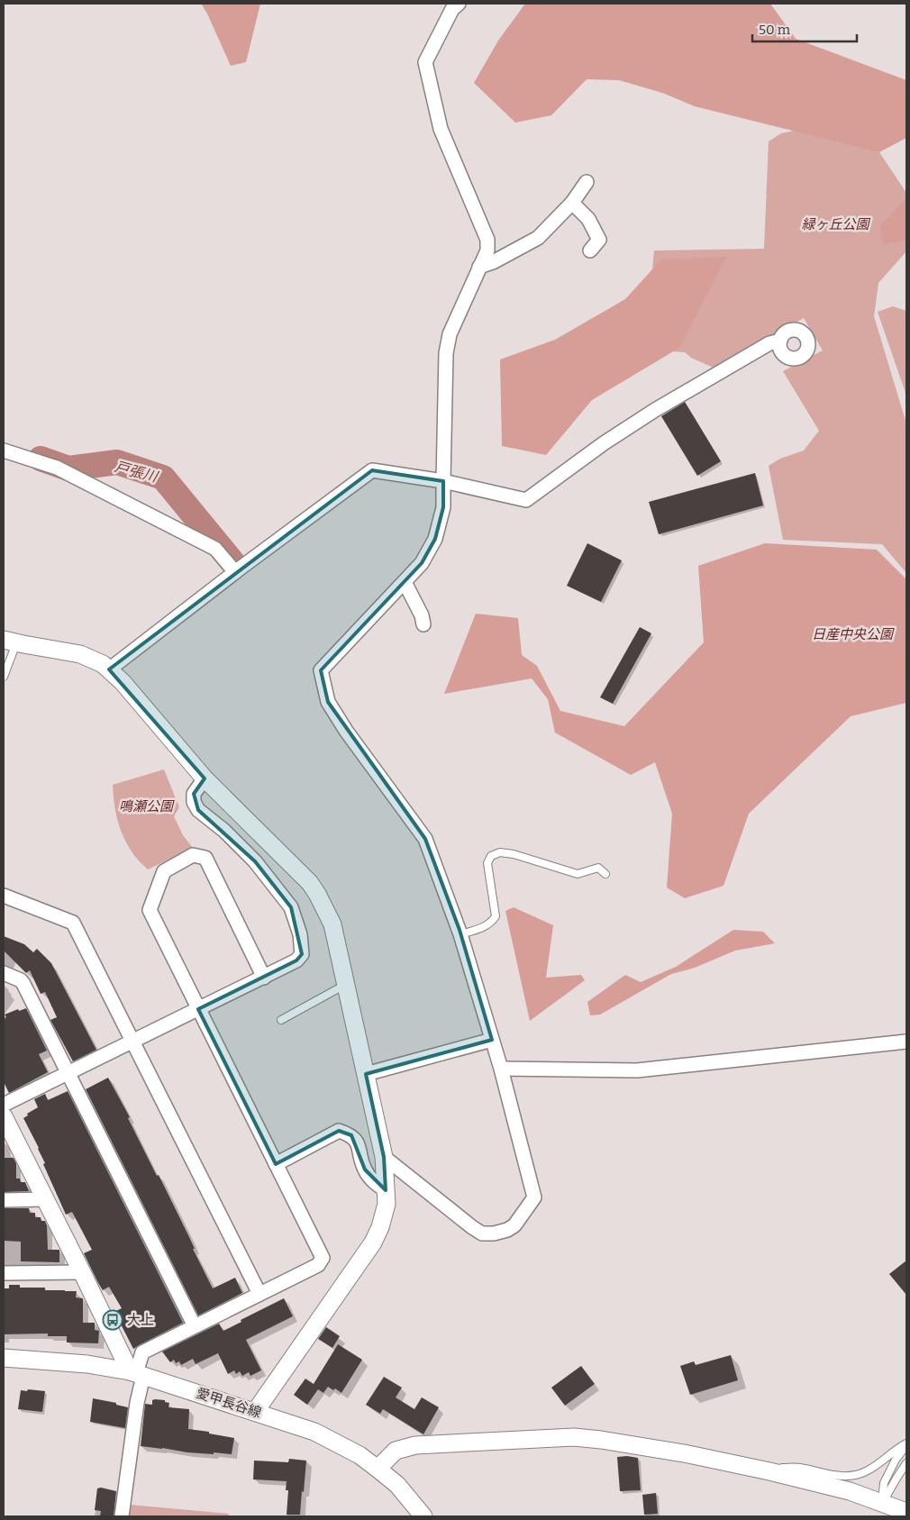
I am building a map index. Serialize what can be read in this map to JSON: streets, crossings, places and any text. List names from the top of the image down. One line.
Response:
{"streets":{"street":["愛甲長谷線"]},"water":["戸張川"],"parks":["緑ヶ丘公園","日産中央公園","鳴瀬公園"],"places":{"bus stop":["大上"]},"scale_bar":"50 m"}
